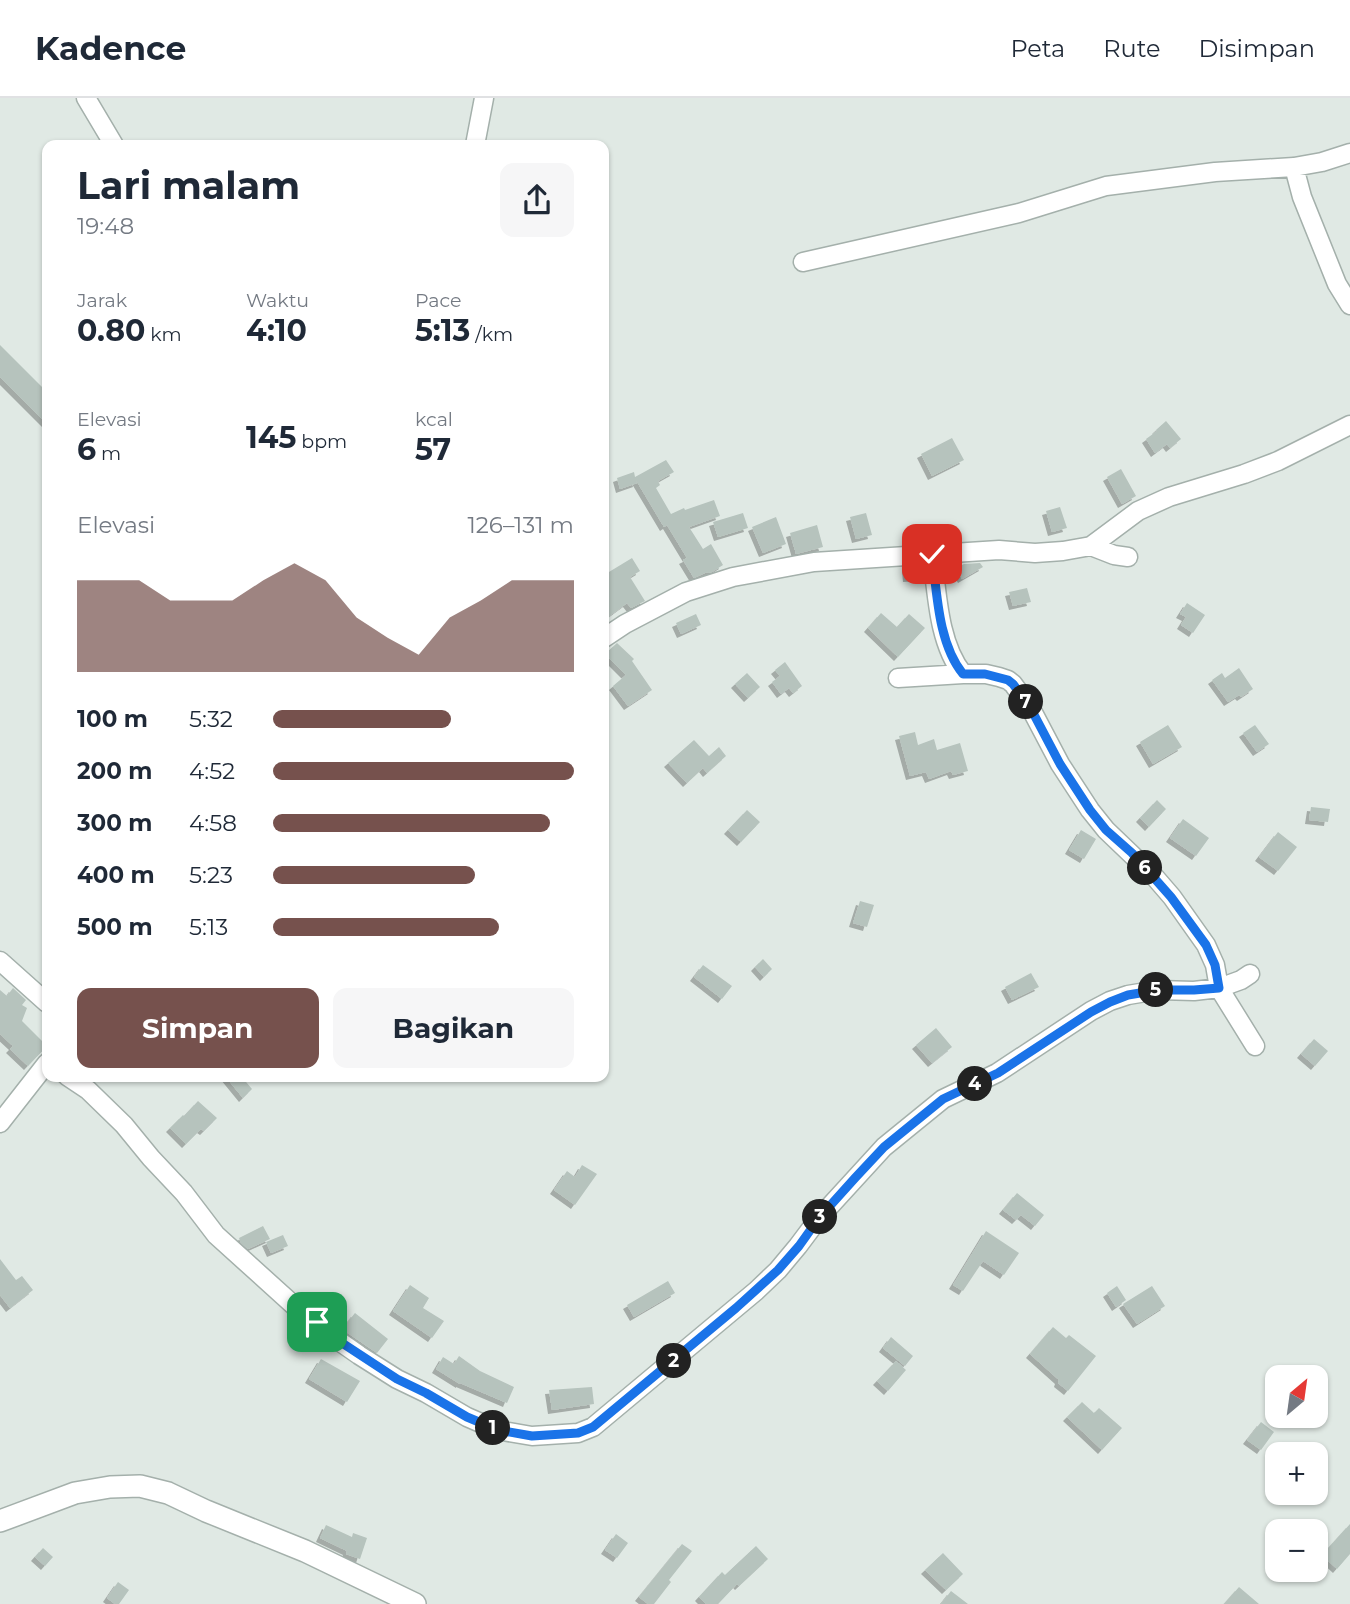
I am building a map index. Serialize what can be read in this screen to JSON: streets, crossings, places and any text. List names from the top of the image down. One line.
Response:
{"north":"top right","page":{"header":"Kadence","nav":["Peta","Rute","Disimpan"],"heading":["Lari malam","19:48"],"stats":[["Jarak","0.80 km"],["Waktu","4:10"],["Pace","5:13 /km"],["Elevasi","6 m"],["145 bpm"],["kcal","57"]],"chart":["Elevasi","126–131 m"],"pins":["7","6","5","4","3","2","1"],"list":[{"name":"100 m","note":"5:32"},{"name":"200 m","note":"4:52"},{"name":"300 m","note":"4:58"},{"name":"400 m","note":"5:23"},{"name":"500 m","note":"5:13"}],"buttons":["Simpan","Bagikan"],"map_buttons":["+","−"]}}
